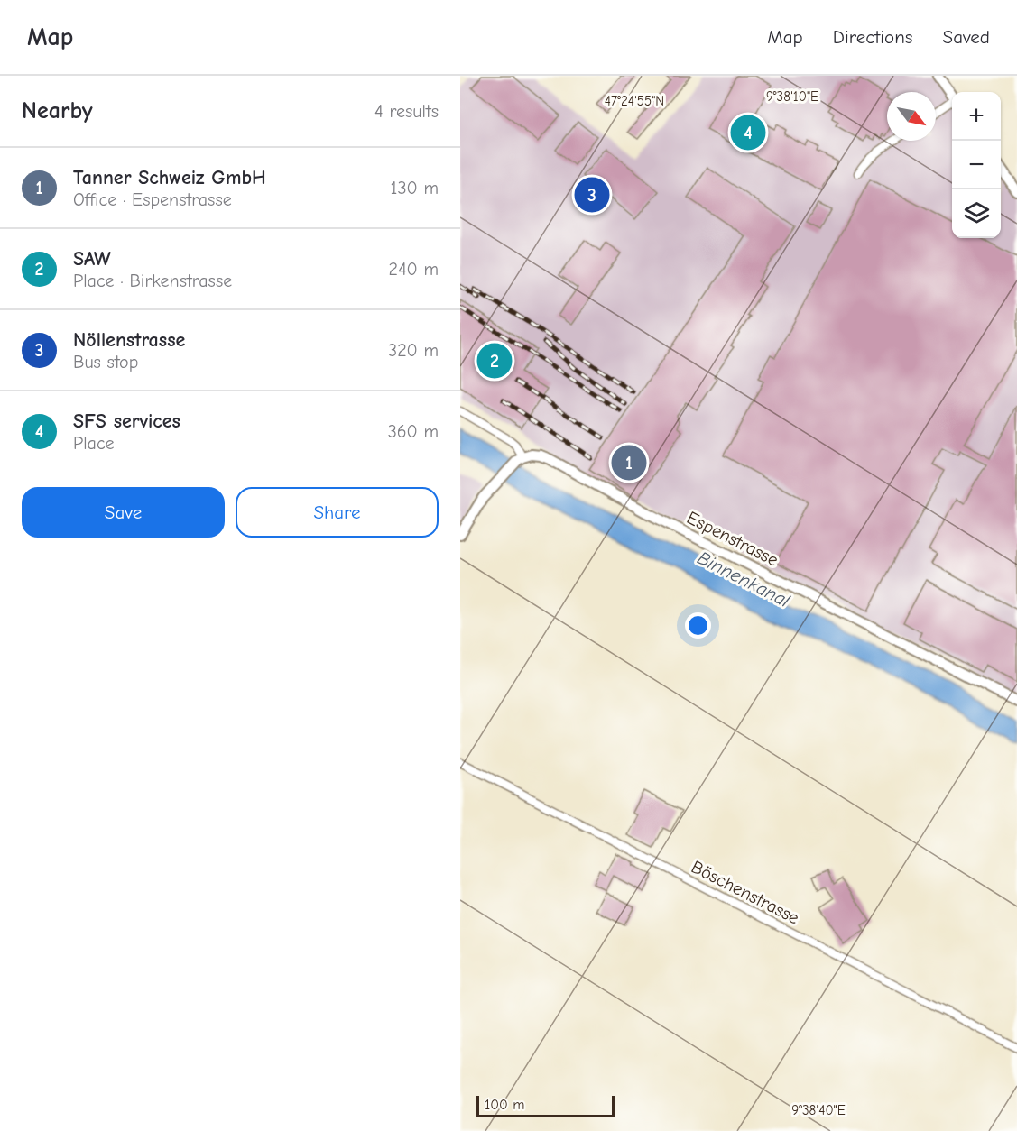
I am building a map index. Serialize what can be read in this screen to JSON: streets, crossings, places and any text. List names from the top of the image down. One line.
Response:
{"streets":{"street":["Espenstrasse","Böschenstrasse"]},"water":["Binnenkanal"],"scale_bar":"100 m","north":"bottom right","page":{"header":"Map","nav":["Map","Directions","Saved"],"heading":["Nearby","4 results"],"map_buttons":["+","−"],"pins":["4","3","2","1"],"list":[{"mark":"1","name":"Tanner Schweiz GmbH","note":"Office · Espenstrasse","value":"130 m"},{"mark":"2","name":"SAW","note":"Place · Birkenstrasse","value":"240 m"},{"mark":"3","name":"Nöllenstrasse","note":"Bus stop","value":"320 m"},{"mark":"4","name":"SFS services","note":"Place","value":"360 m"}],"buttons":["Save","Share"],"scale":"100 m"},"coordinates":["9°38'10\"E","47°24'55\"N","9°38'40\"E"]}
